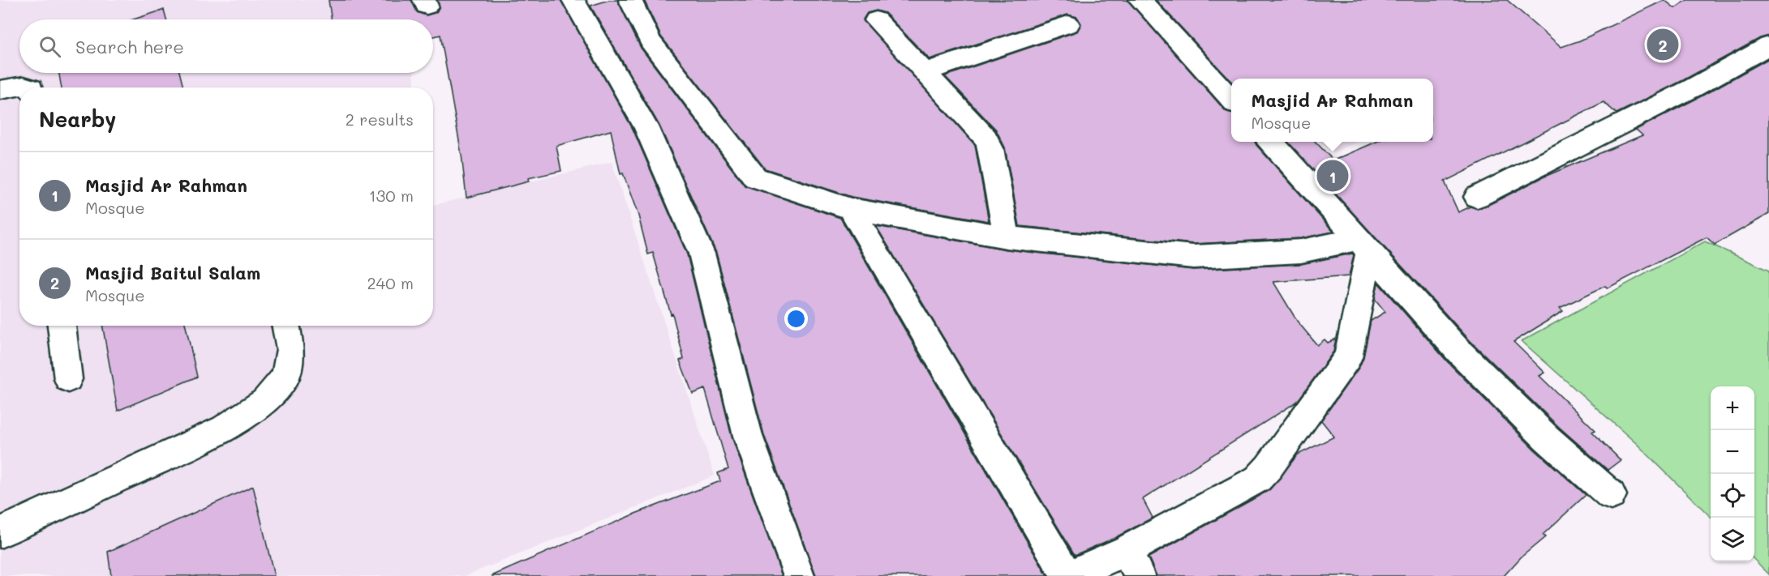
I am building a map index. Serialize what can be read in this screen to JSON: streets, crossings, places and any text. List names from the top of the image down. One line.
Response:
{"page":{"search":"Search here","pins":["2","1"],"popup":["Masjid Ar Rahman","Mosque"],"heading":["Nearby","2 results"],"list":[{"mark":"1","name":"Masjid Ar Rahman","note":"Mosque","value":"130 m"},{"mark":"2","name":"Masjid Baitul Salam","note":"Mosque","value":"240 m"}],"map_buttons":["+","−"]}}
